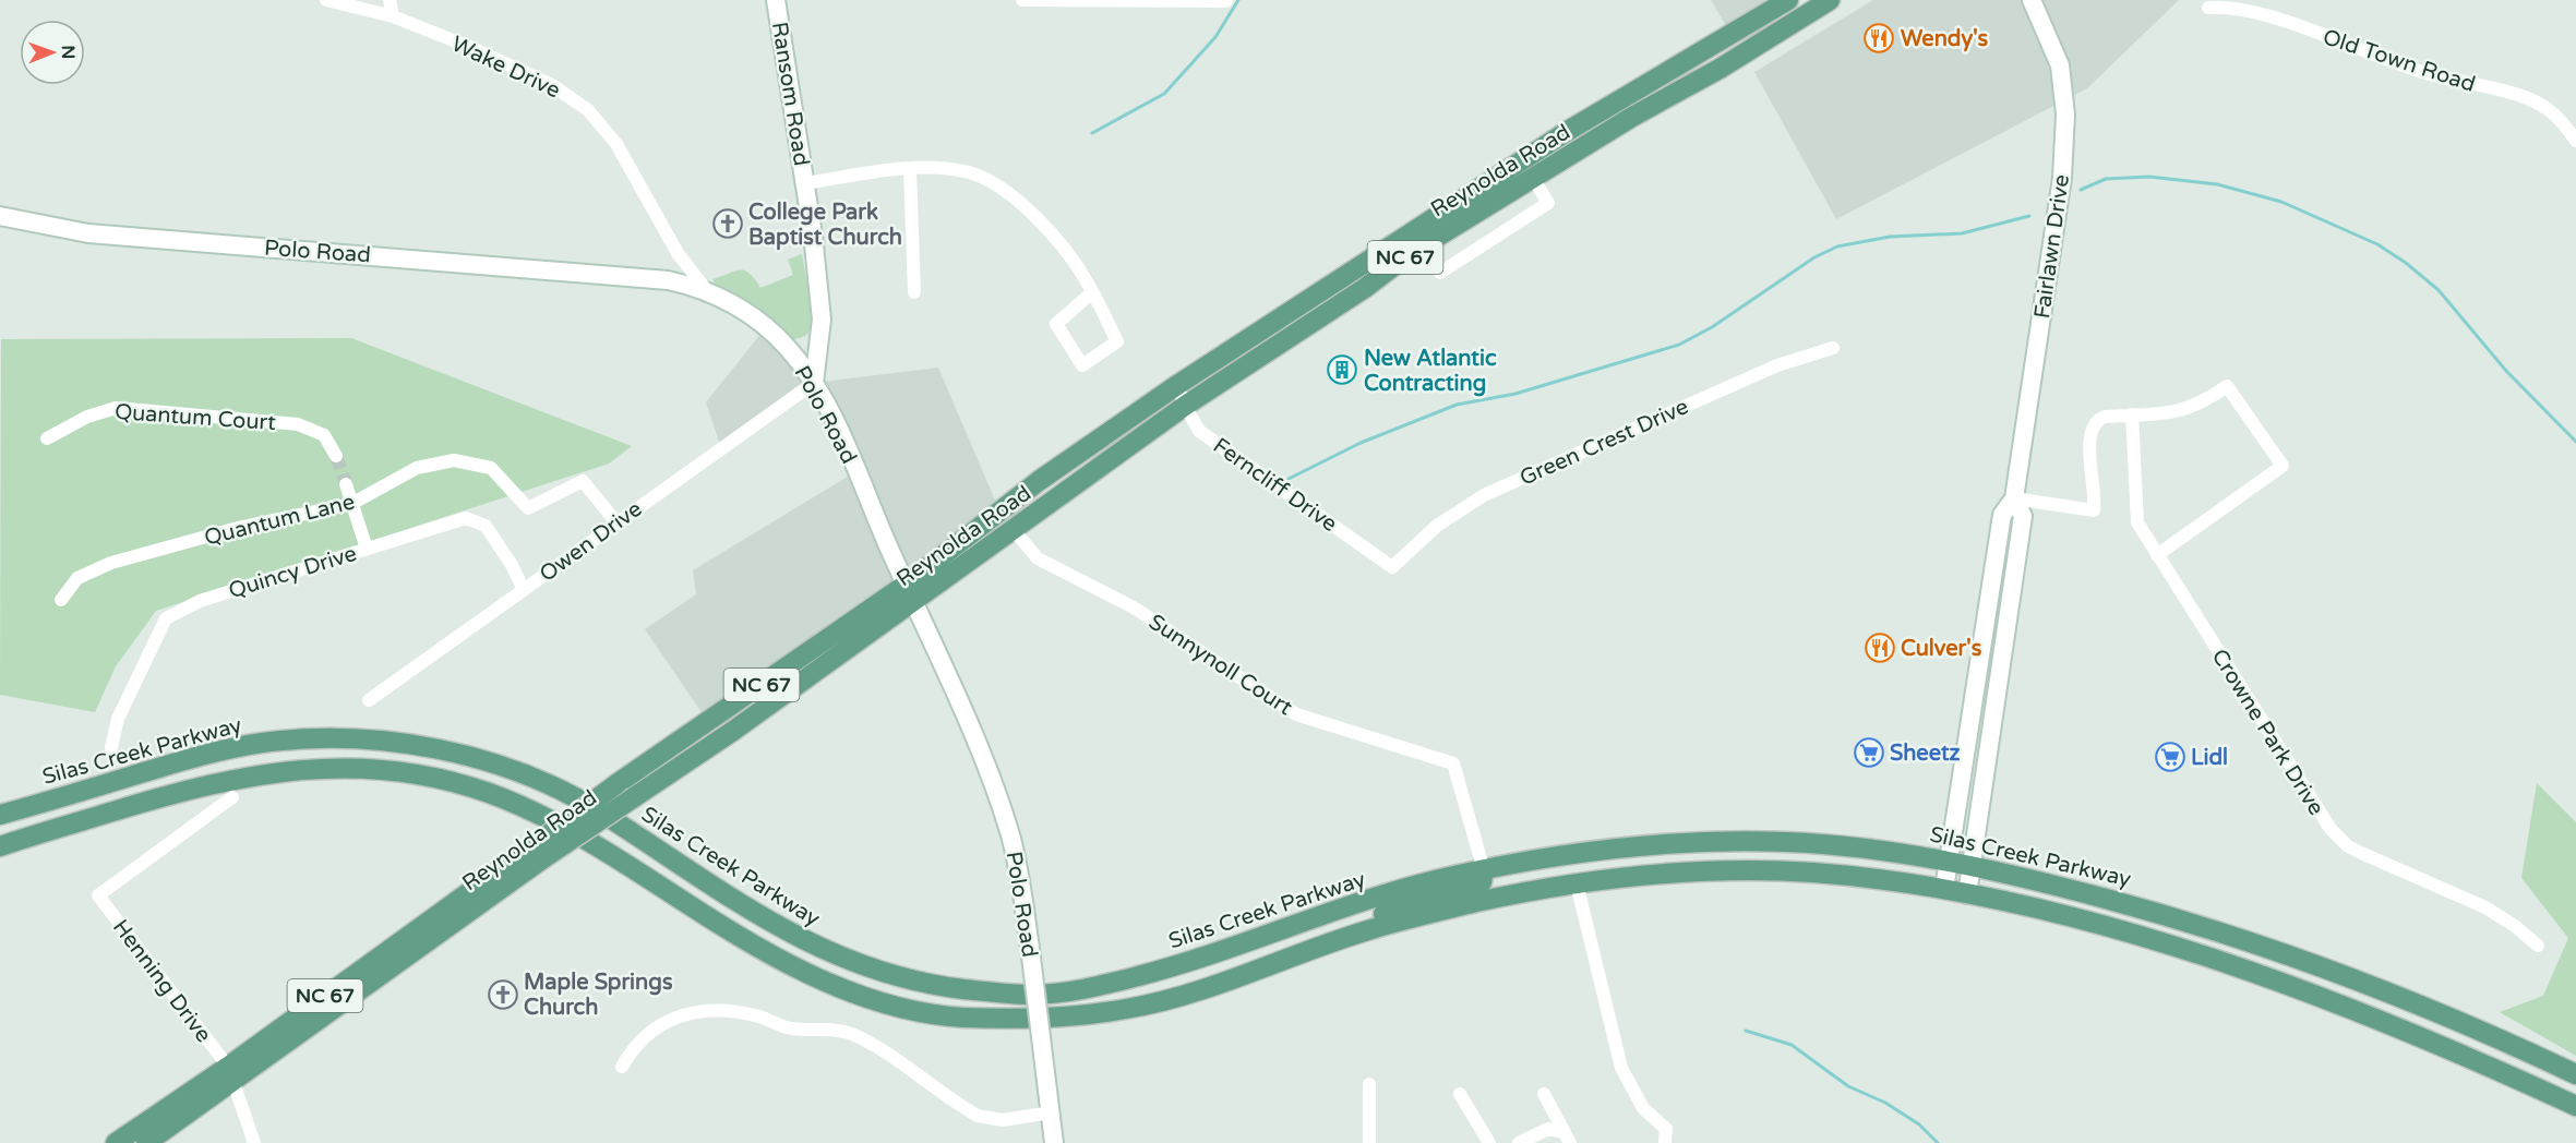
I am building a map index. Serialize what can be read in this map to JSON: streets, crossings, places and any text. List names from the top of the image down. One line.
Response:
{"streets":{"main road":["Ransom Road","Reynolda Road","Fairlawn Drive","Polo Road","NC 67","Silas Creek Parkway"],"street":["Old Town Road","Wake Drive","Quantum Court","Green Crest Drive","Ferncliff Drive","Quantum Lane","Owen Drive","Quincy Drive","Sunnynoll Court","Crowne Park Drive","Henning Drive"]},"crossings":[["Wake Drive","Polo Road"],["Ransom Road","Polo Road"],["Ransom Road","Owen Drive"],["Reynolda Road","Polo Road"],["Reynolda Road","Ferncliff Drive"],["Reynolda Road","Sunnynoll Court"],["Reynolda Road","Henning Drive"],["Fairlawn Drive","Silas Creek Parkway"],["Polo Road","Owen Drive"],["Green Crest Drive","Ferncliff Drive"],["Quantum Lane","Owen Drive"],["Owen Drive","Quincy Drive"],["Sunnynoll Court","Silas Creek Parkway"]],"places":{"restaurant":["Wendy's","Culver's"],"church":["College Park Baptist Church","Maple Springs Church"],"building":["New Atlantic Contracting"],"supermarket":["Sheetz","Lidl"]},"north":"right"}
